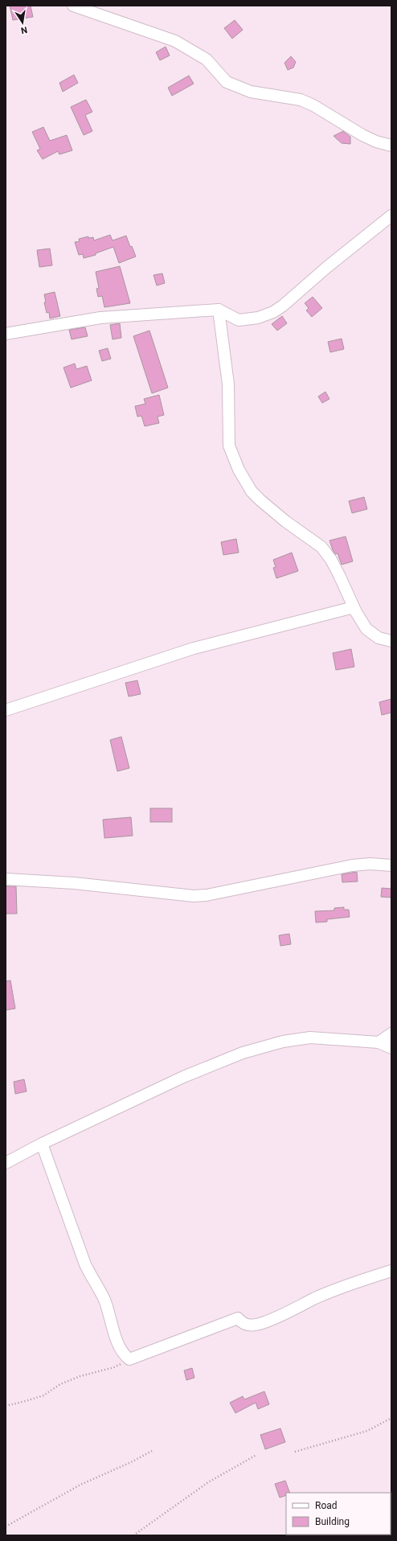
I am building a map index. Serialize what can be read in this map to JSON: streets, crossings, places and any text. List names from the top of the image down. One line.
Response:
{"legend":["Road","Building"],"north":"bottom"}
